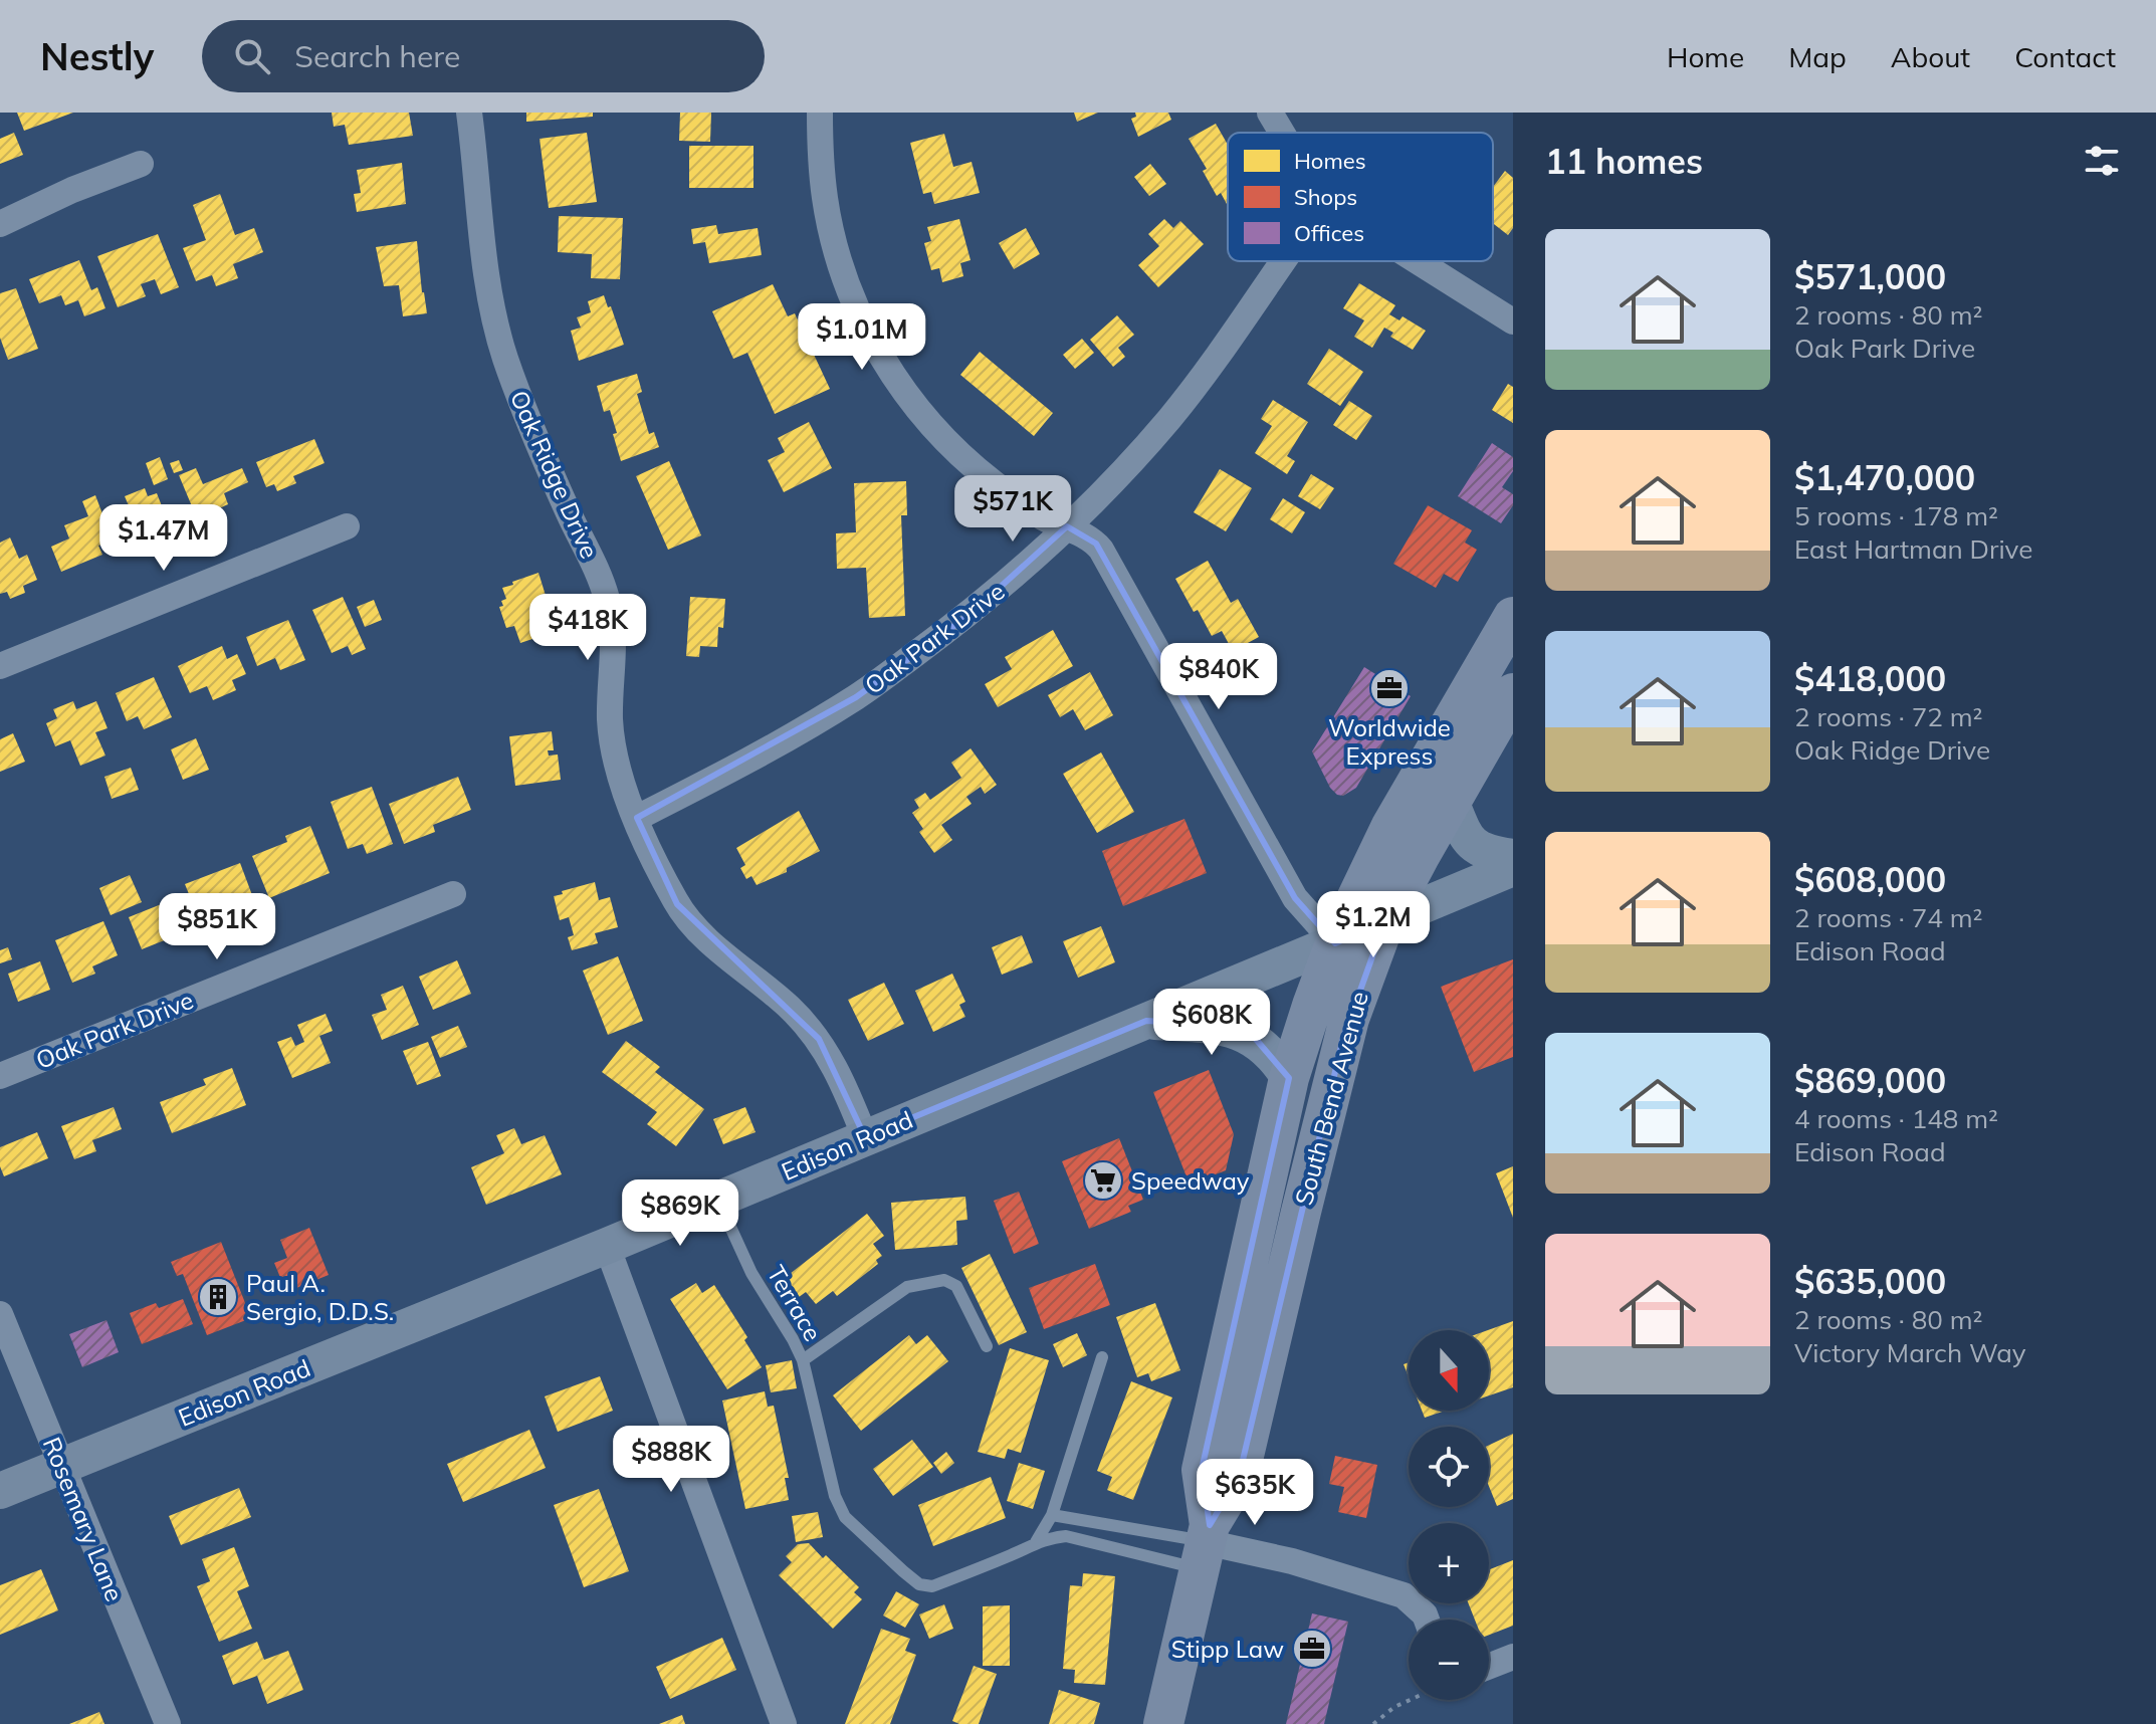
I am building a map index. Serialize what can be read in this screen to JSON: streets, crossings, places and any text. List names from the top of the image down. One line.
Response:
{"streets":{"main road":["South Bend Avenue","Edison Road"],"street":["Oak Ridge Drive","Oak Park Drive","Rosemary Lane"],"lane":["Terrace"]},"crossings":[["Oak Ridge Drive","Oak Park Drive"],["Oak Ridge Drive","Edison Road"],["South Bend Avenue","Edison Road"],["Edison Road","Terrace"],["Edison Road","Rosemary Lane"]],"places":{"office":["Worldwide Express","Stipp Law"],"supermarket":["Speedway"],"building":["Paul A. Sergio, D.D.S."]},"legend":["Homes","Shops","Offices"],"north":"bottom","page":{"header":"Nestly","search":"Search here","nav":["Home","Map","About","Contact"],"heading":"11 homes","list":[{"name":"$571,000","note":"2 rooms · 80 m² · Oak Park Drive"},{"name":"$1,470,000","note":"5 rooms · 178 m² · East Hartman Drive"},{"name":"$418,000","note":"2 rooms · 72 m² · Oak Ridge Drive"},{"name":"$608,000","note":"2 rooms · 74 m² · Edison Road"},{"name":"$869,000","note":"4 rooms · 148 m² · Edison Road"},{"name":"$635,000","note":"2 rooms · 80 m² · Victory March Way"}],"price":["$1.01M","$571K","$1.47M","$418K","$840K","$1.2M","$851K","$608K","$869K","$888K","$635K"],"map_buttons":["+","−"]}}
